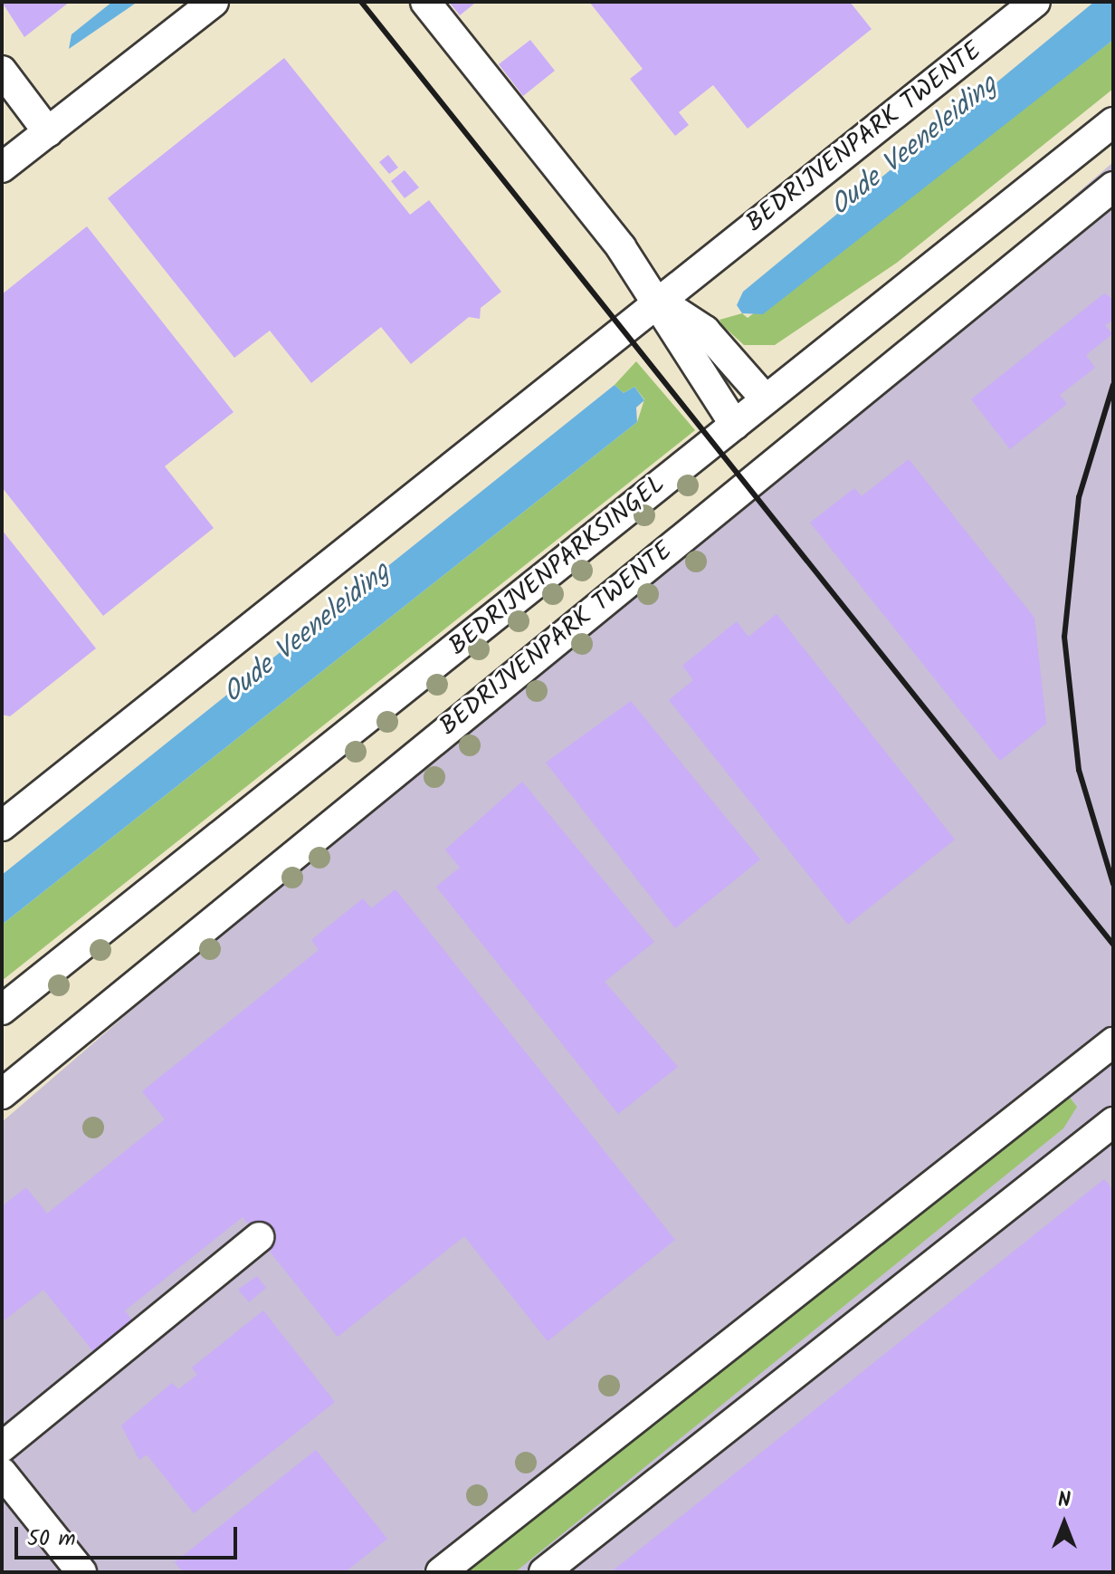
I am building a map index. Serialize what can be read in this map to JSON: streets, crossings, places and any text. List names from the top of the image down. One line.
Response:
{"streets":{"street":["BEDRIJVENPARK TWENTE","BEDRIJVENPARKSINGEL"]},"water":["Oude Veeneleiding"],"scale_bar":"50 m","north":"top"}
